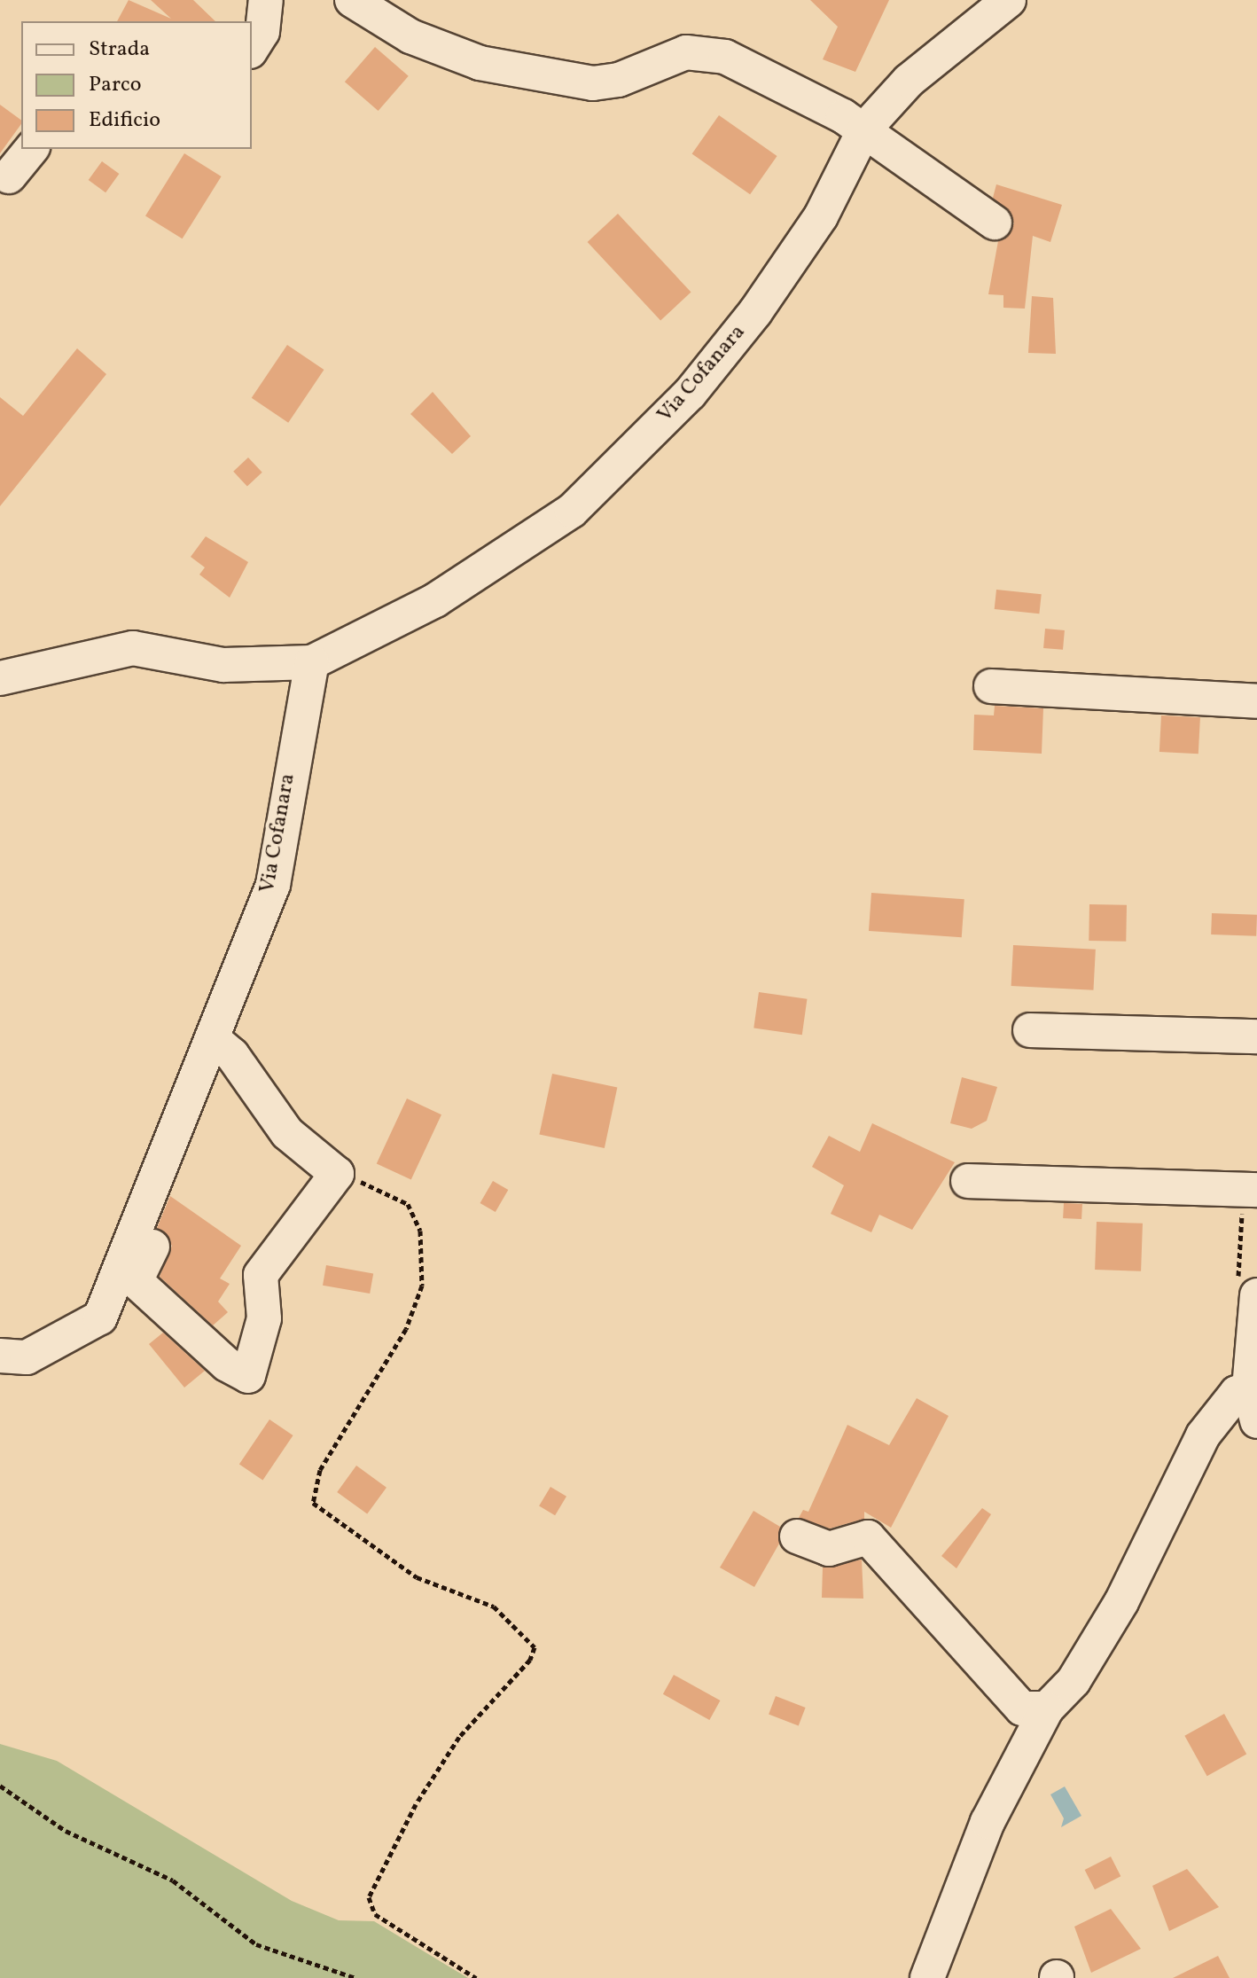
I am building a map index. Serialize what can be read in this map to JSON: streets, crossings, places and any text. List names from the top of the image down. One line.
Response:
{"streets":{"street":["Via Cofanara"]},"legend":["Strada","Parco","Edificio"]}
